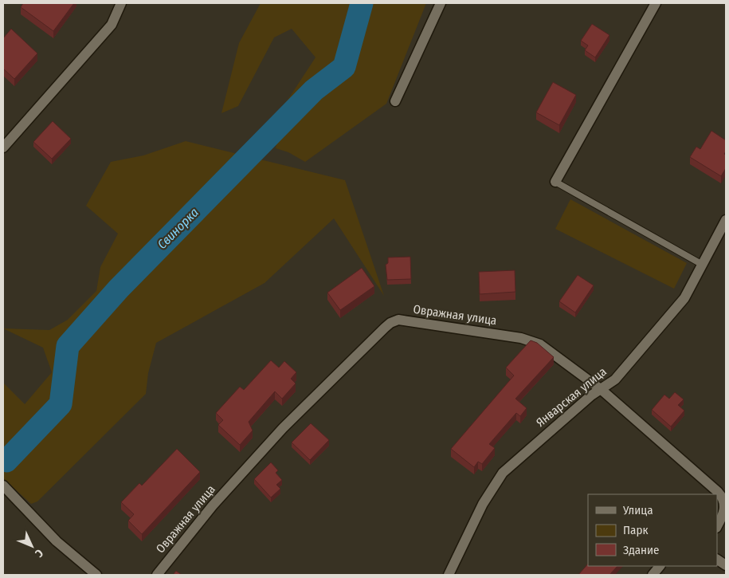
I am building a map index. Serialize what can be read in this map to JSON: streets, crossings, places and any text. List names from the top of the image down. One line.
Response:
{"streets":{"street":["Овражная улица","Январская улица"]},"crossings":[["Овражная улица","Январская улица"]],"water":["Свинорка"],"legend":["Улица","Парк","Здание"],"north":"bottom right"}
